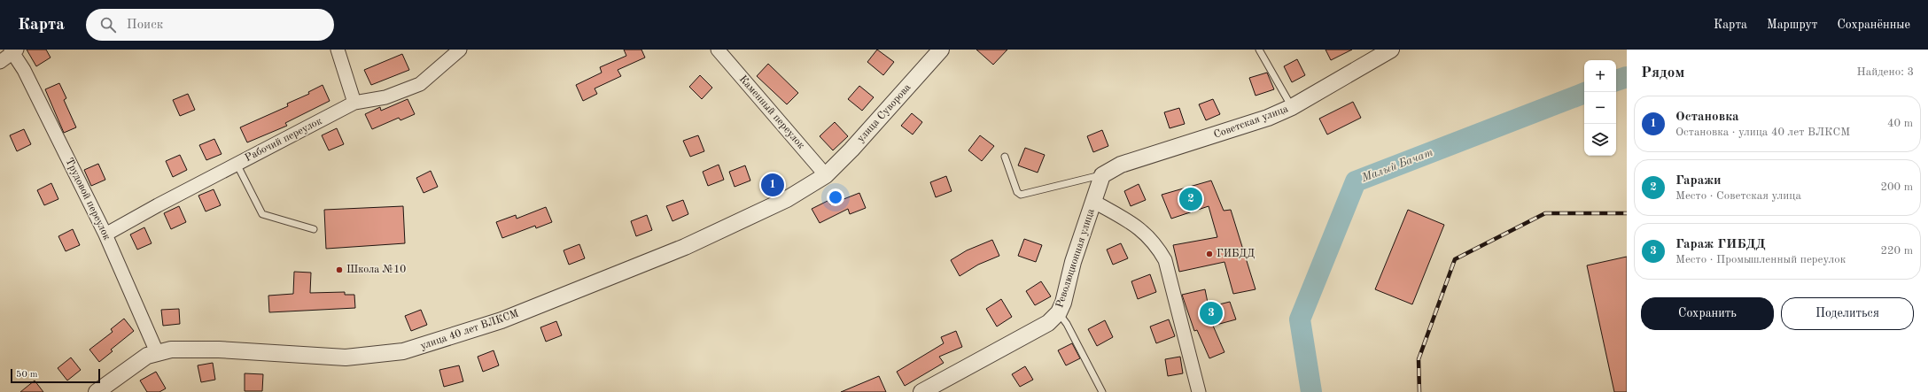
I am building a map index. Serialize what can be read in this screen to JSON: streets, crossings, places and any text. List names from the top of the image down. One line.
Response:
{"streets":{"street":["Каменный переулок","улица Суворова","Советская улица","Рабочий переулок","Трудовой переулок","Революционная улица","улица 40 лет ВЛКСМ"]},"crossings":[["Каменный переулок","улица Суворова"],["Каменный переулок","улица 40 лет ВЛКСМ"],["улица Суворова","улица 40 лет ВЛКСМ"],["Советская улица","Революционная улица"],["Рабочий переулок","Трудовой переулок"],["Трудовой переулок","улица 40 лет ВЛКСМ"]],"water":["Малый Бачат"],"places":["ГИБДД","Школа №10"],"scale_bar":"50 m","page":{"header":"Карта","search":"Поиск","nav":["Карта","Маршрут","Сохранённые"],"heading":["Рядом","Найдено: 3"],"map_buttons":["+","−"],"list":[{"mark":"1","name":"Остановка","note":"Остановка · улица 40 лет ВЛКСМ","value":"40 m"},{"mark":"2","name":"Гаражи","note":"Место · Советская улица","value":"200 m"},{"mark":"3","name":"Гараж ГИБДД","note":"Место · Промышленный переулок","value":"220 m"}],"pins":["1","2","3"],"buttons":["Сохранить","Поделиться"],"scale":"50 m"}}
